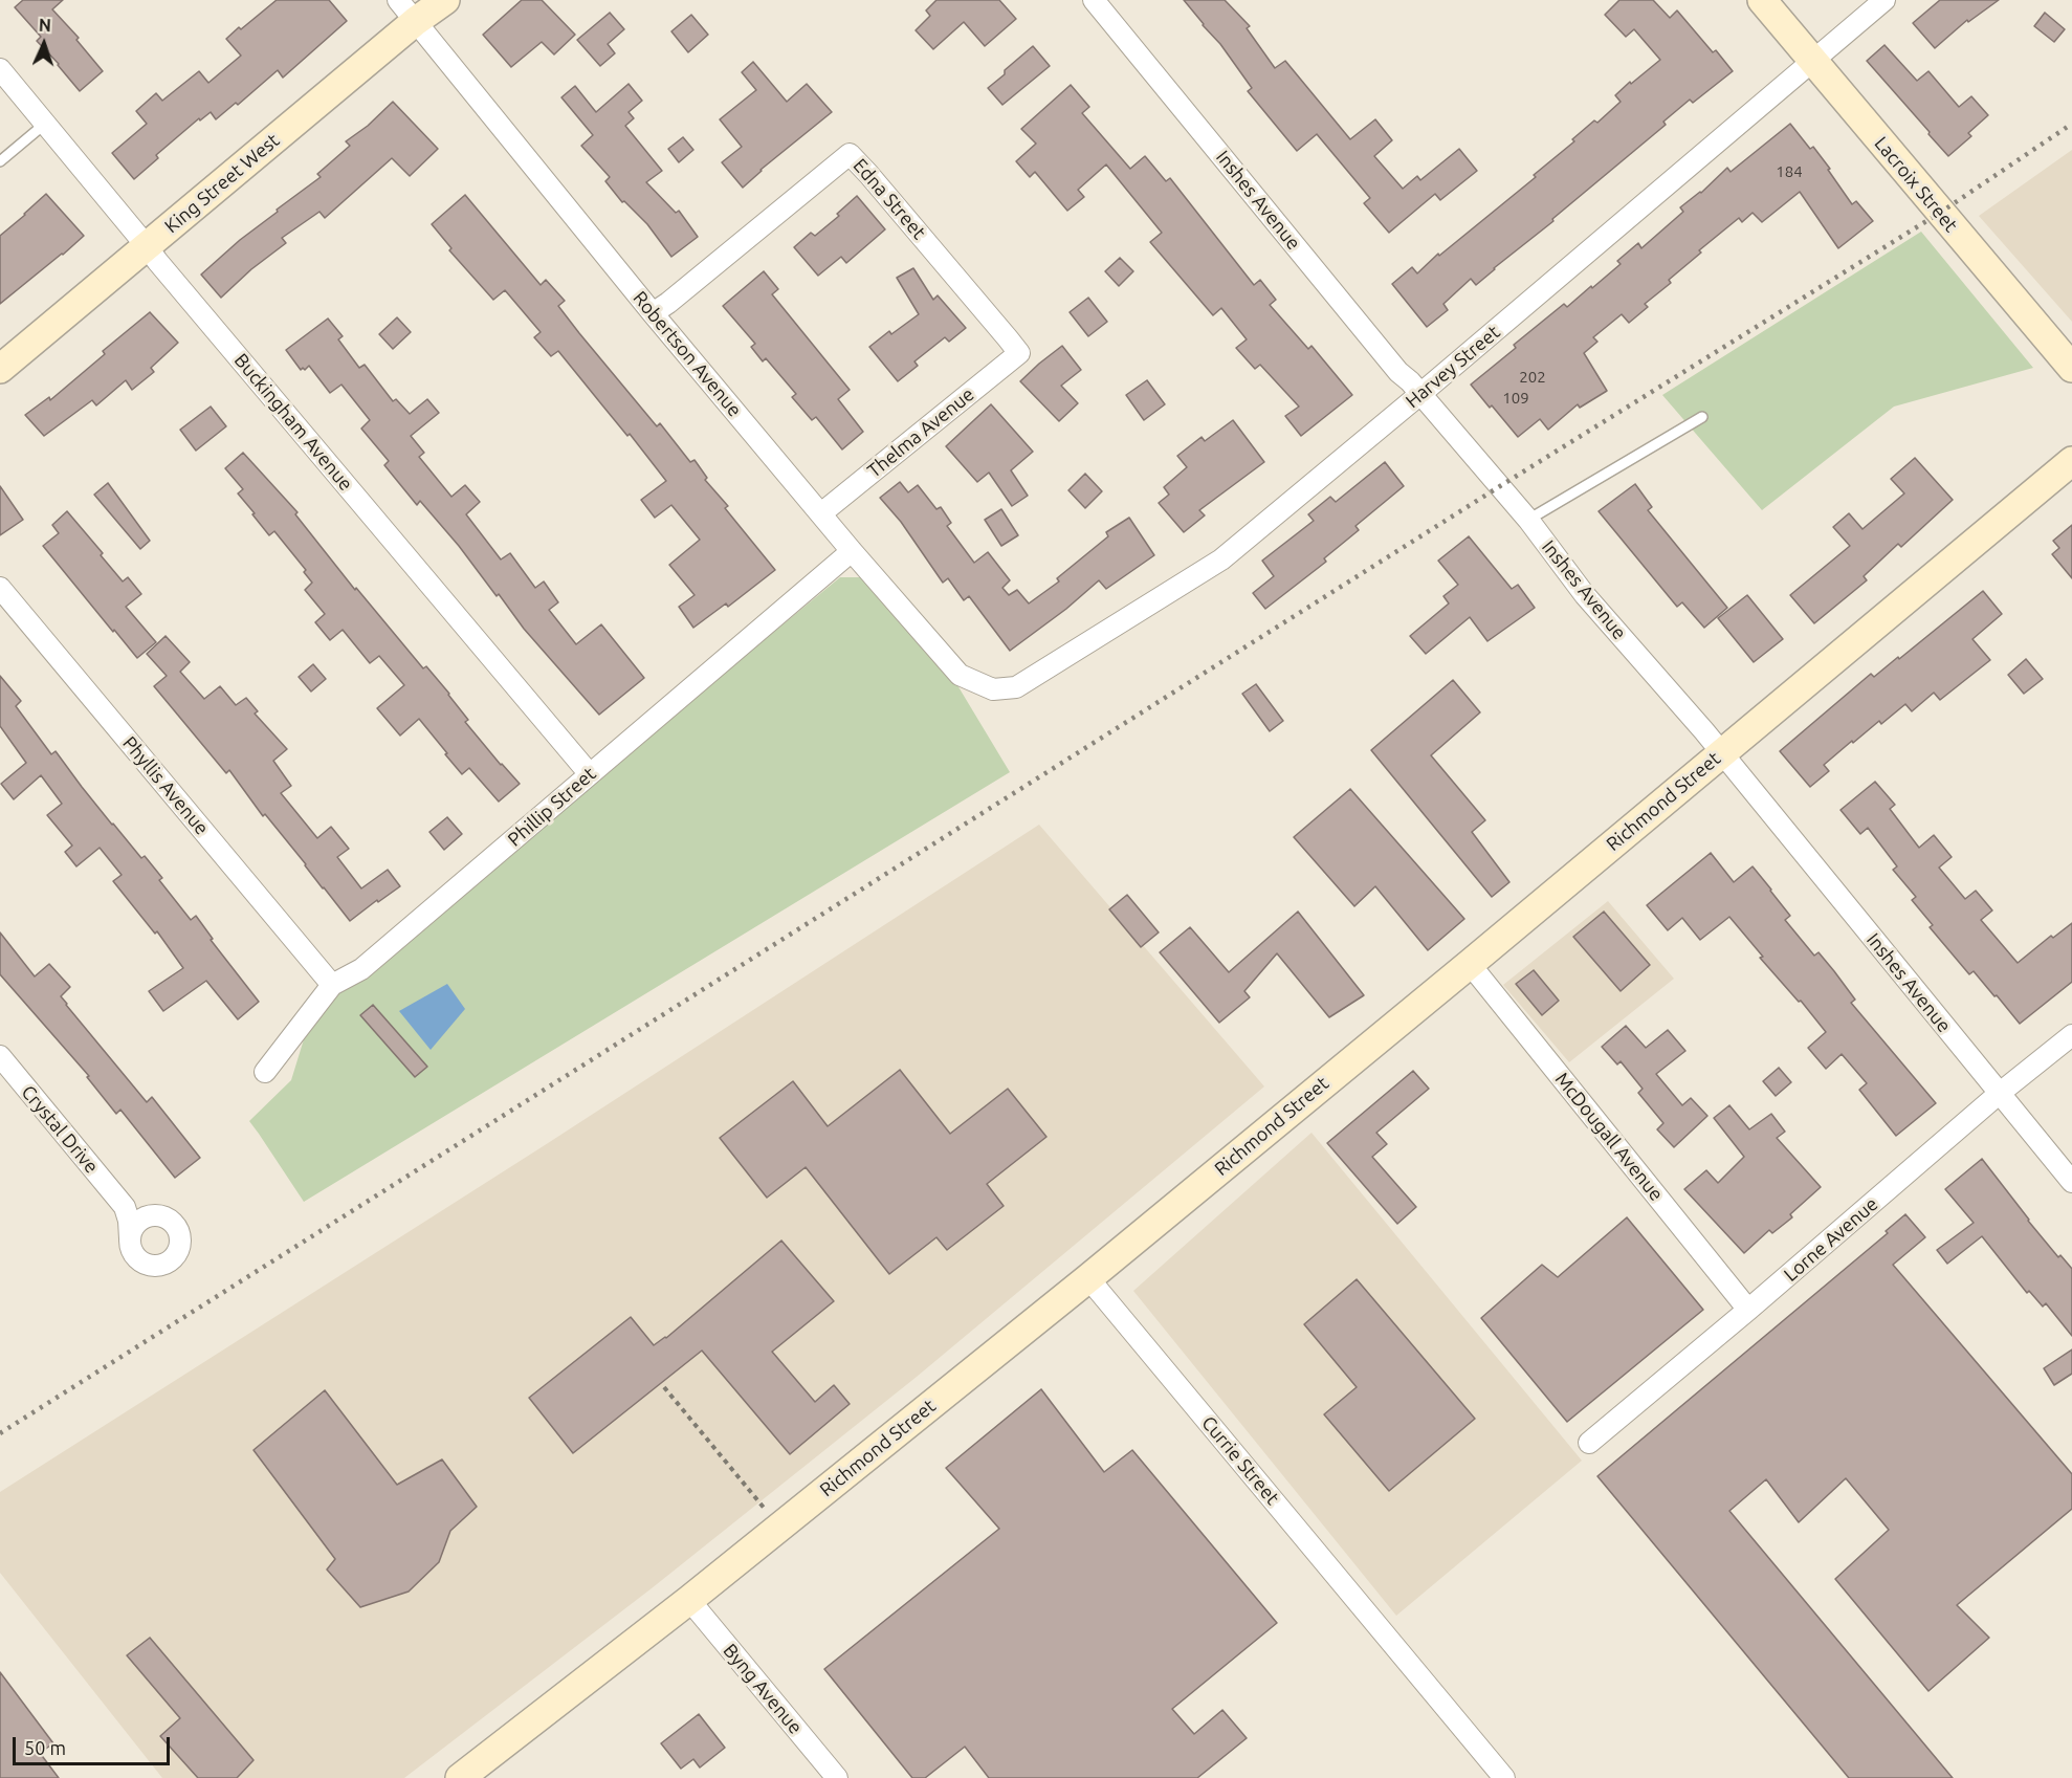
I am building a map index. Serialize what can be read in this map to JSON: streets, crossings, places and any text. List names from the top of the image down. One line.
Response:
{"streets":{"main road":["King Street West","Lacroix Street","Richmond Street"],"street":["Edna Street","Inshes Avenue","Robertson Avenue","Harvey Street","Buckingham Avenue","Thelma Avenue","Phyllis Avenue","Phillip Street","Crystal Drive","McDougall Avenue","Lorne Avenue","Currie Street","Byng Avenue"]},"crossings":[["King Street West","Robertson Avenue"],["King Street West","Buckingham Avenue"],["Lacroix Street","Harvey Street"],["Edna Street","Robertson Avenue"],["Edna Street","Thelma Avenue"],["Inshes Avenue","Harvey Street"],["Inshes Avenue","Richmond Street"],["Inshes Avenue","Lorne Avenue"],["Robertson Avenue","Harvey Street"],["Robertson Avenue","Thelma Avenue"],["Robertson Avenue","Phillip Street"],["Buckingham Avenue","Phillip Street"],["Phyllis Avenue","Phillip Street"],["Richmond Street","McDougall Avenue"],["Richmond Street","Currie Street"],["Richmond Street","Byng Avenue"],["McDougall Avenue","Lorne Avenue"]],"house_numbers":["184","202","109"],"scale_bar":"50 m","north":"top"}
